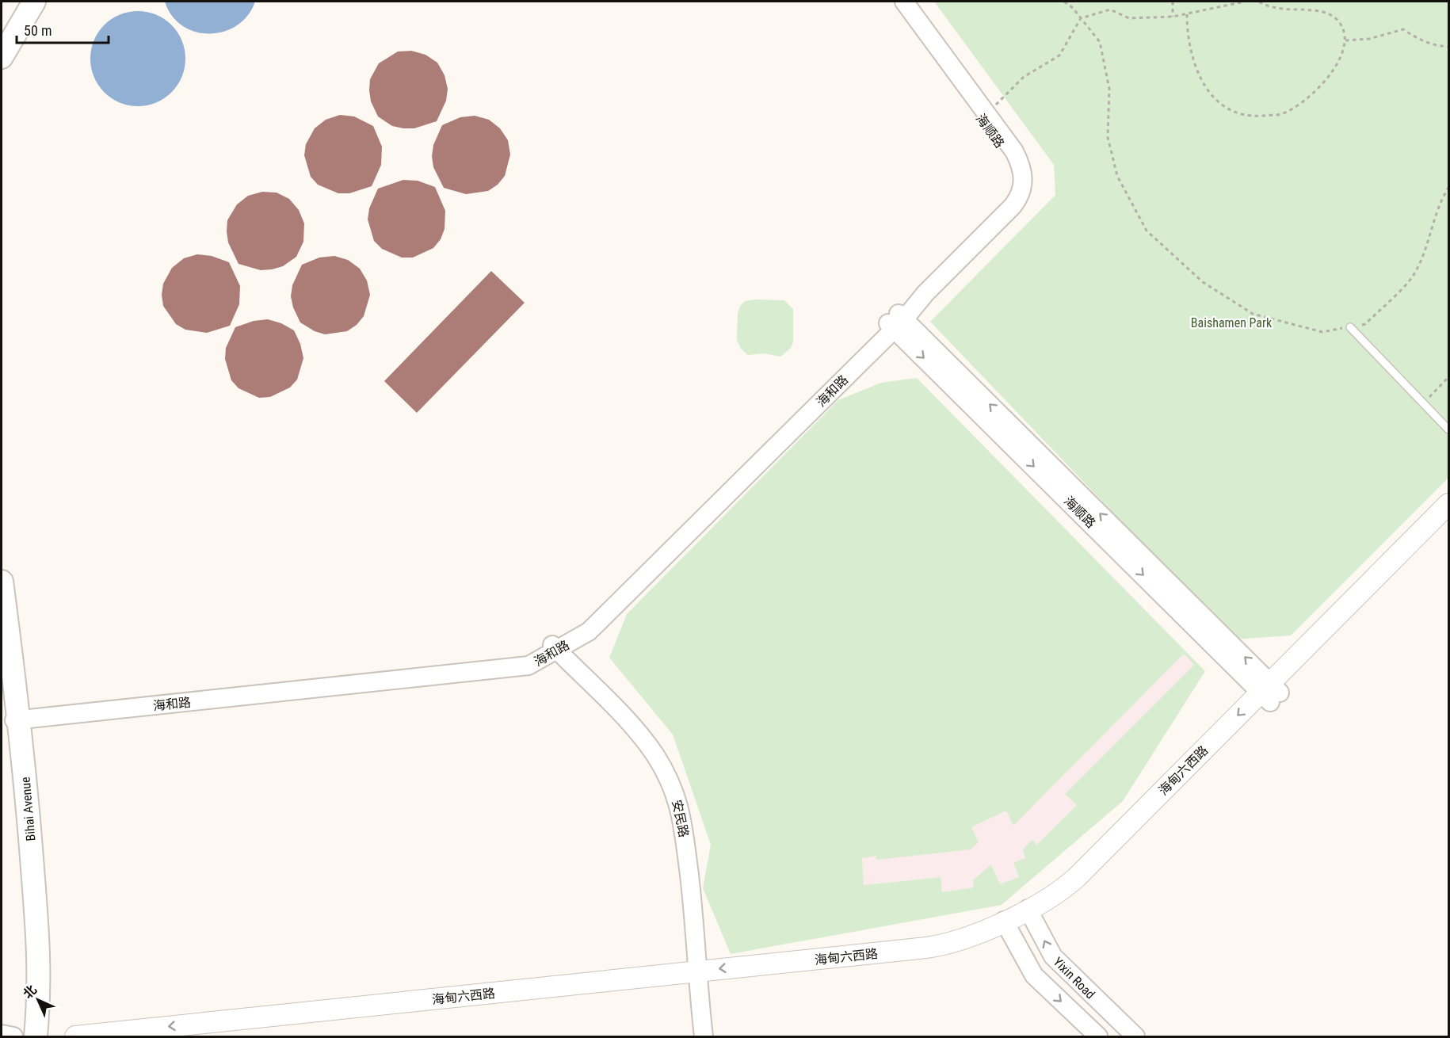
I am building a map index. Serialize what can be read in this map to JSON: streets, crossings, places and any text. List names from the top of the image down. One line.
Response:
{"streets":{"main road":["海甸六西路","Bihai Avenue"],"street":["海顺路","海和路","安民路","Yixin Road"]},"crossings":[["海顺路","海和路"],["海顺路","海甸六西路"],["海和路","Bihai Avenue"],["海和路","安民路"],["海甸六西路","安民路"],["海甸六西路","Yixin Road"]],"parks":["Baishamen Park"],"scale_bar":"50 m","north":"top left"}
